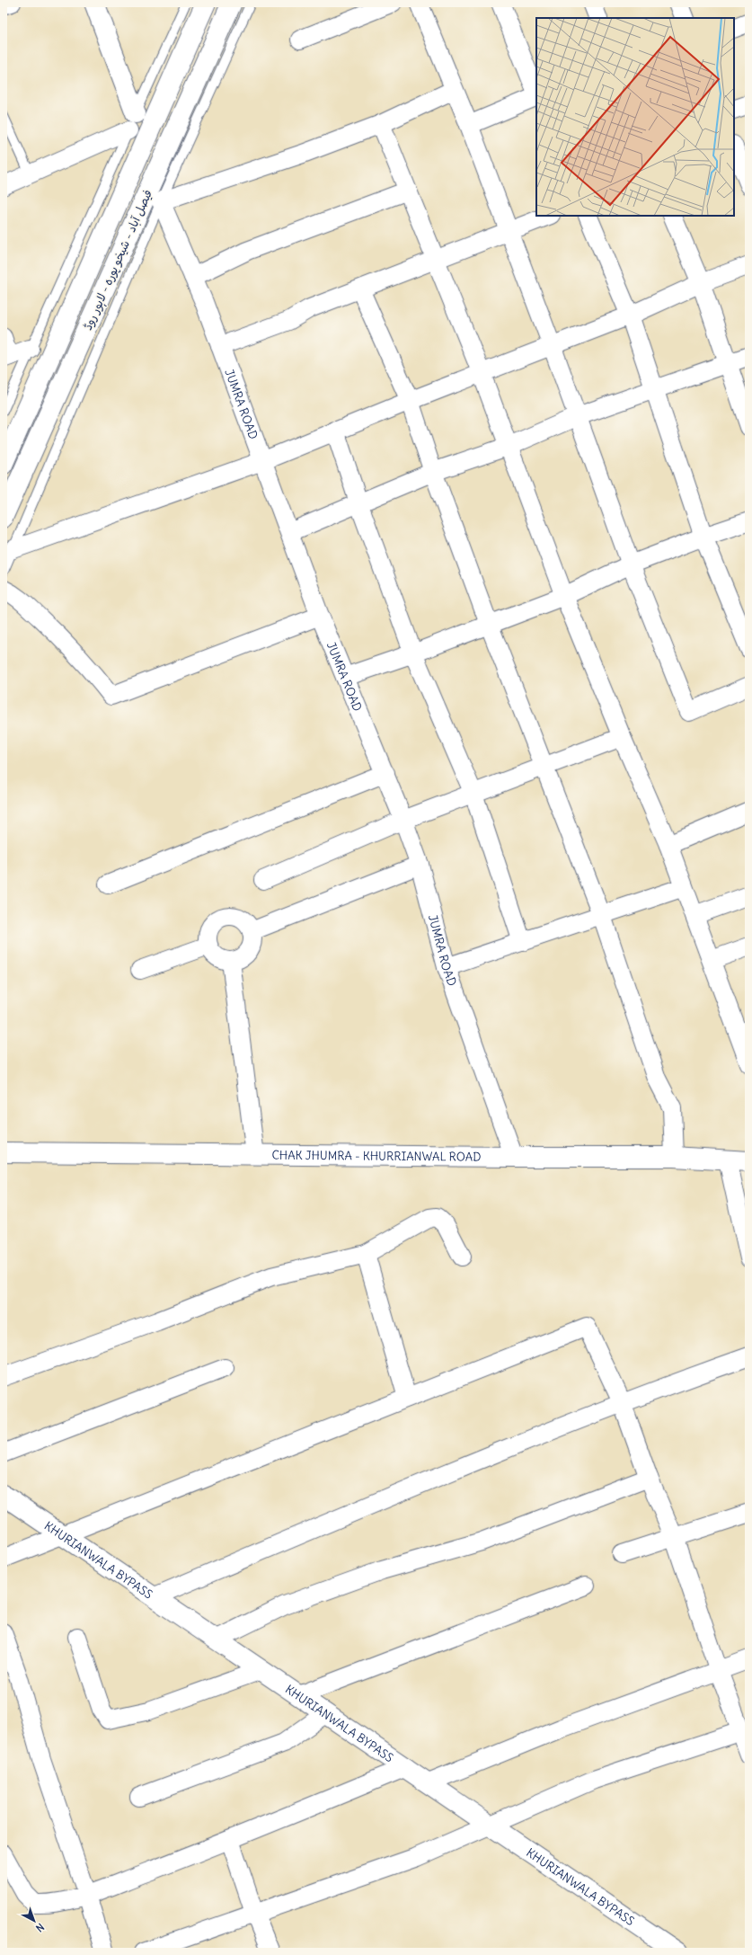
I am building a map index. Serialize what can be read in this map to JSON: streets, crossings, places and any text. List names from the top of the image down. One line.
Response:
{"streets":{"main road":["فیصل آباد - شیخو پورہ - لاہور روڈ","CHAK JHUMRA - KHURRIANWAL ROAD","KHURIANWALA BYPASS"],"street":["JUMRA ROAD"]},"crossings":[["JUMRA ROAD","CHAK JHUMRA - KHURRIANWAL ROAD"]],"north":"bottom right"}
